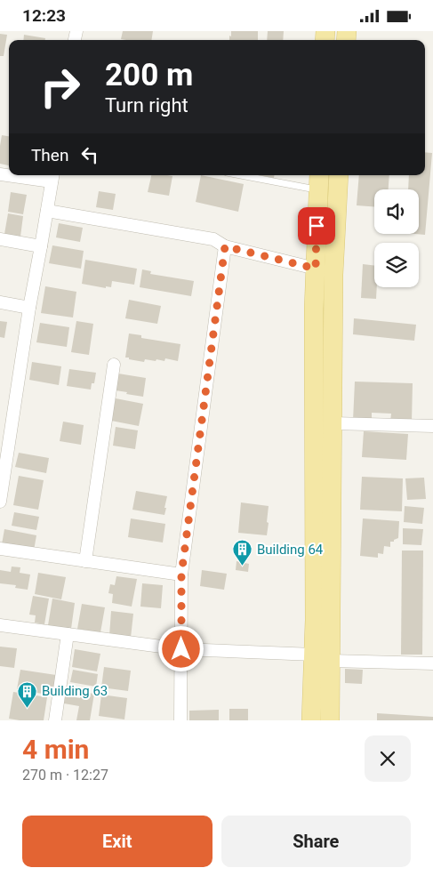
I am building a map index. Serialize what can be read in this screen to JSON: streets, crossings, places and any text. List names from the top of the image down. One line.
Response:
{"places":{"building":["Building 64","Building 63"]},"page":{"status":"12:23","turn":["200 m","Turn right"],"then":"Then","heading":["4 min","270 m · 12:27"],"buttons":["Exit","Share"]}}
